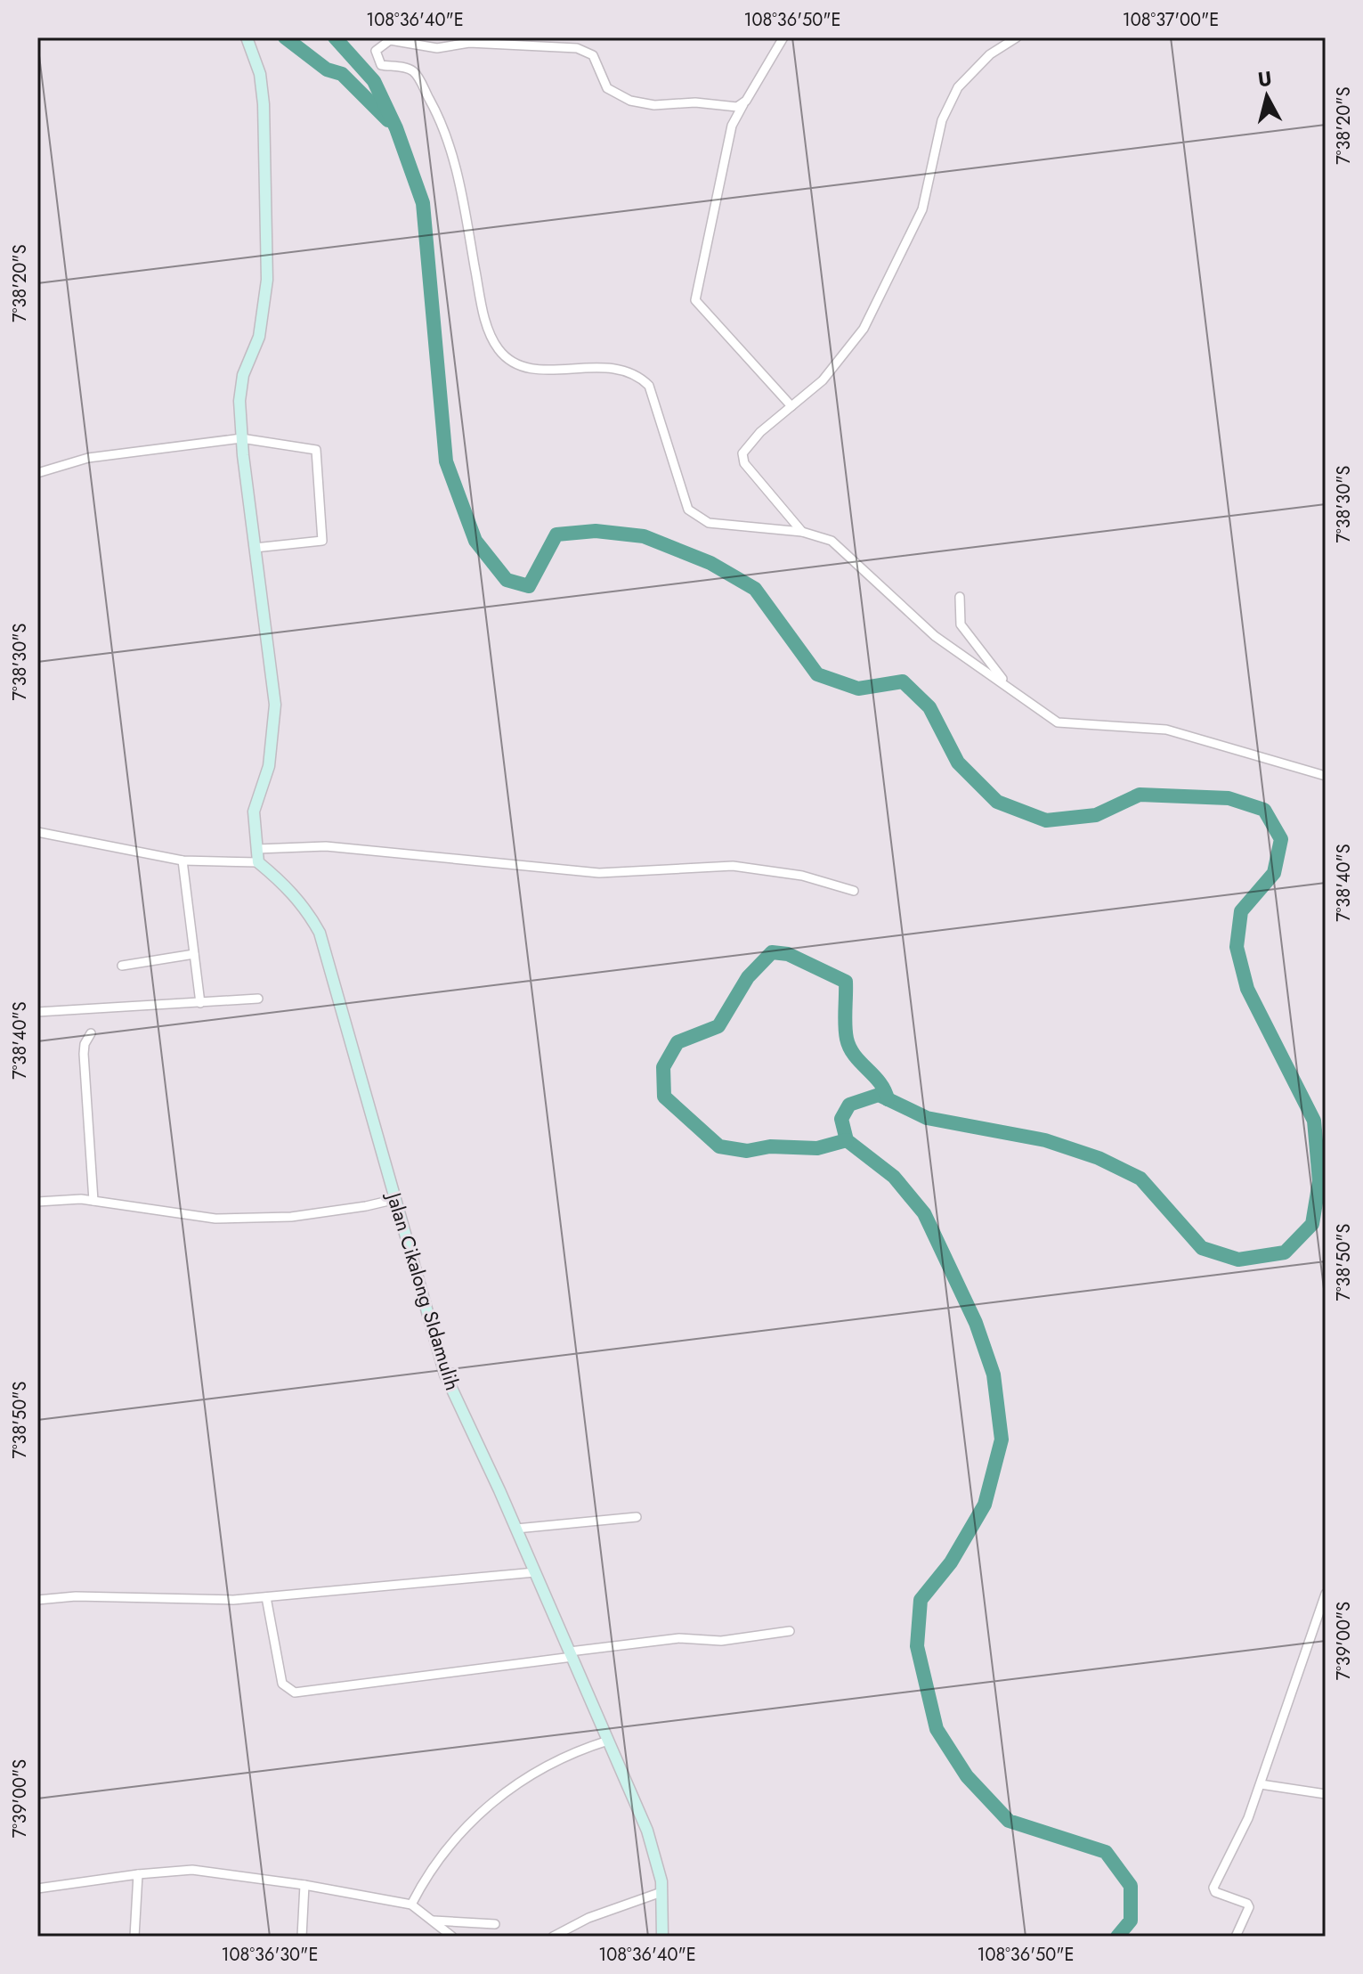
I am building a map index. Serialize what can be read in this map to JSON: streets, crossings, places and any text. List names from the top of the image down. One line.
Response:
{"streets":{"street":["Jalan Cikalong SIdamulih"]},"north":"top","coordinates":["108°36'40\"E","108°36'50\"E","108°37'00\"E","7°38'20\"S","7°38'30\"S","7°38'40\"S","7°38'50\"S","7°39'00\"S","108°36'30\"E"]}
